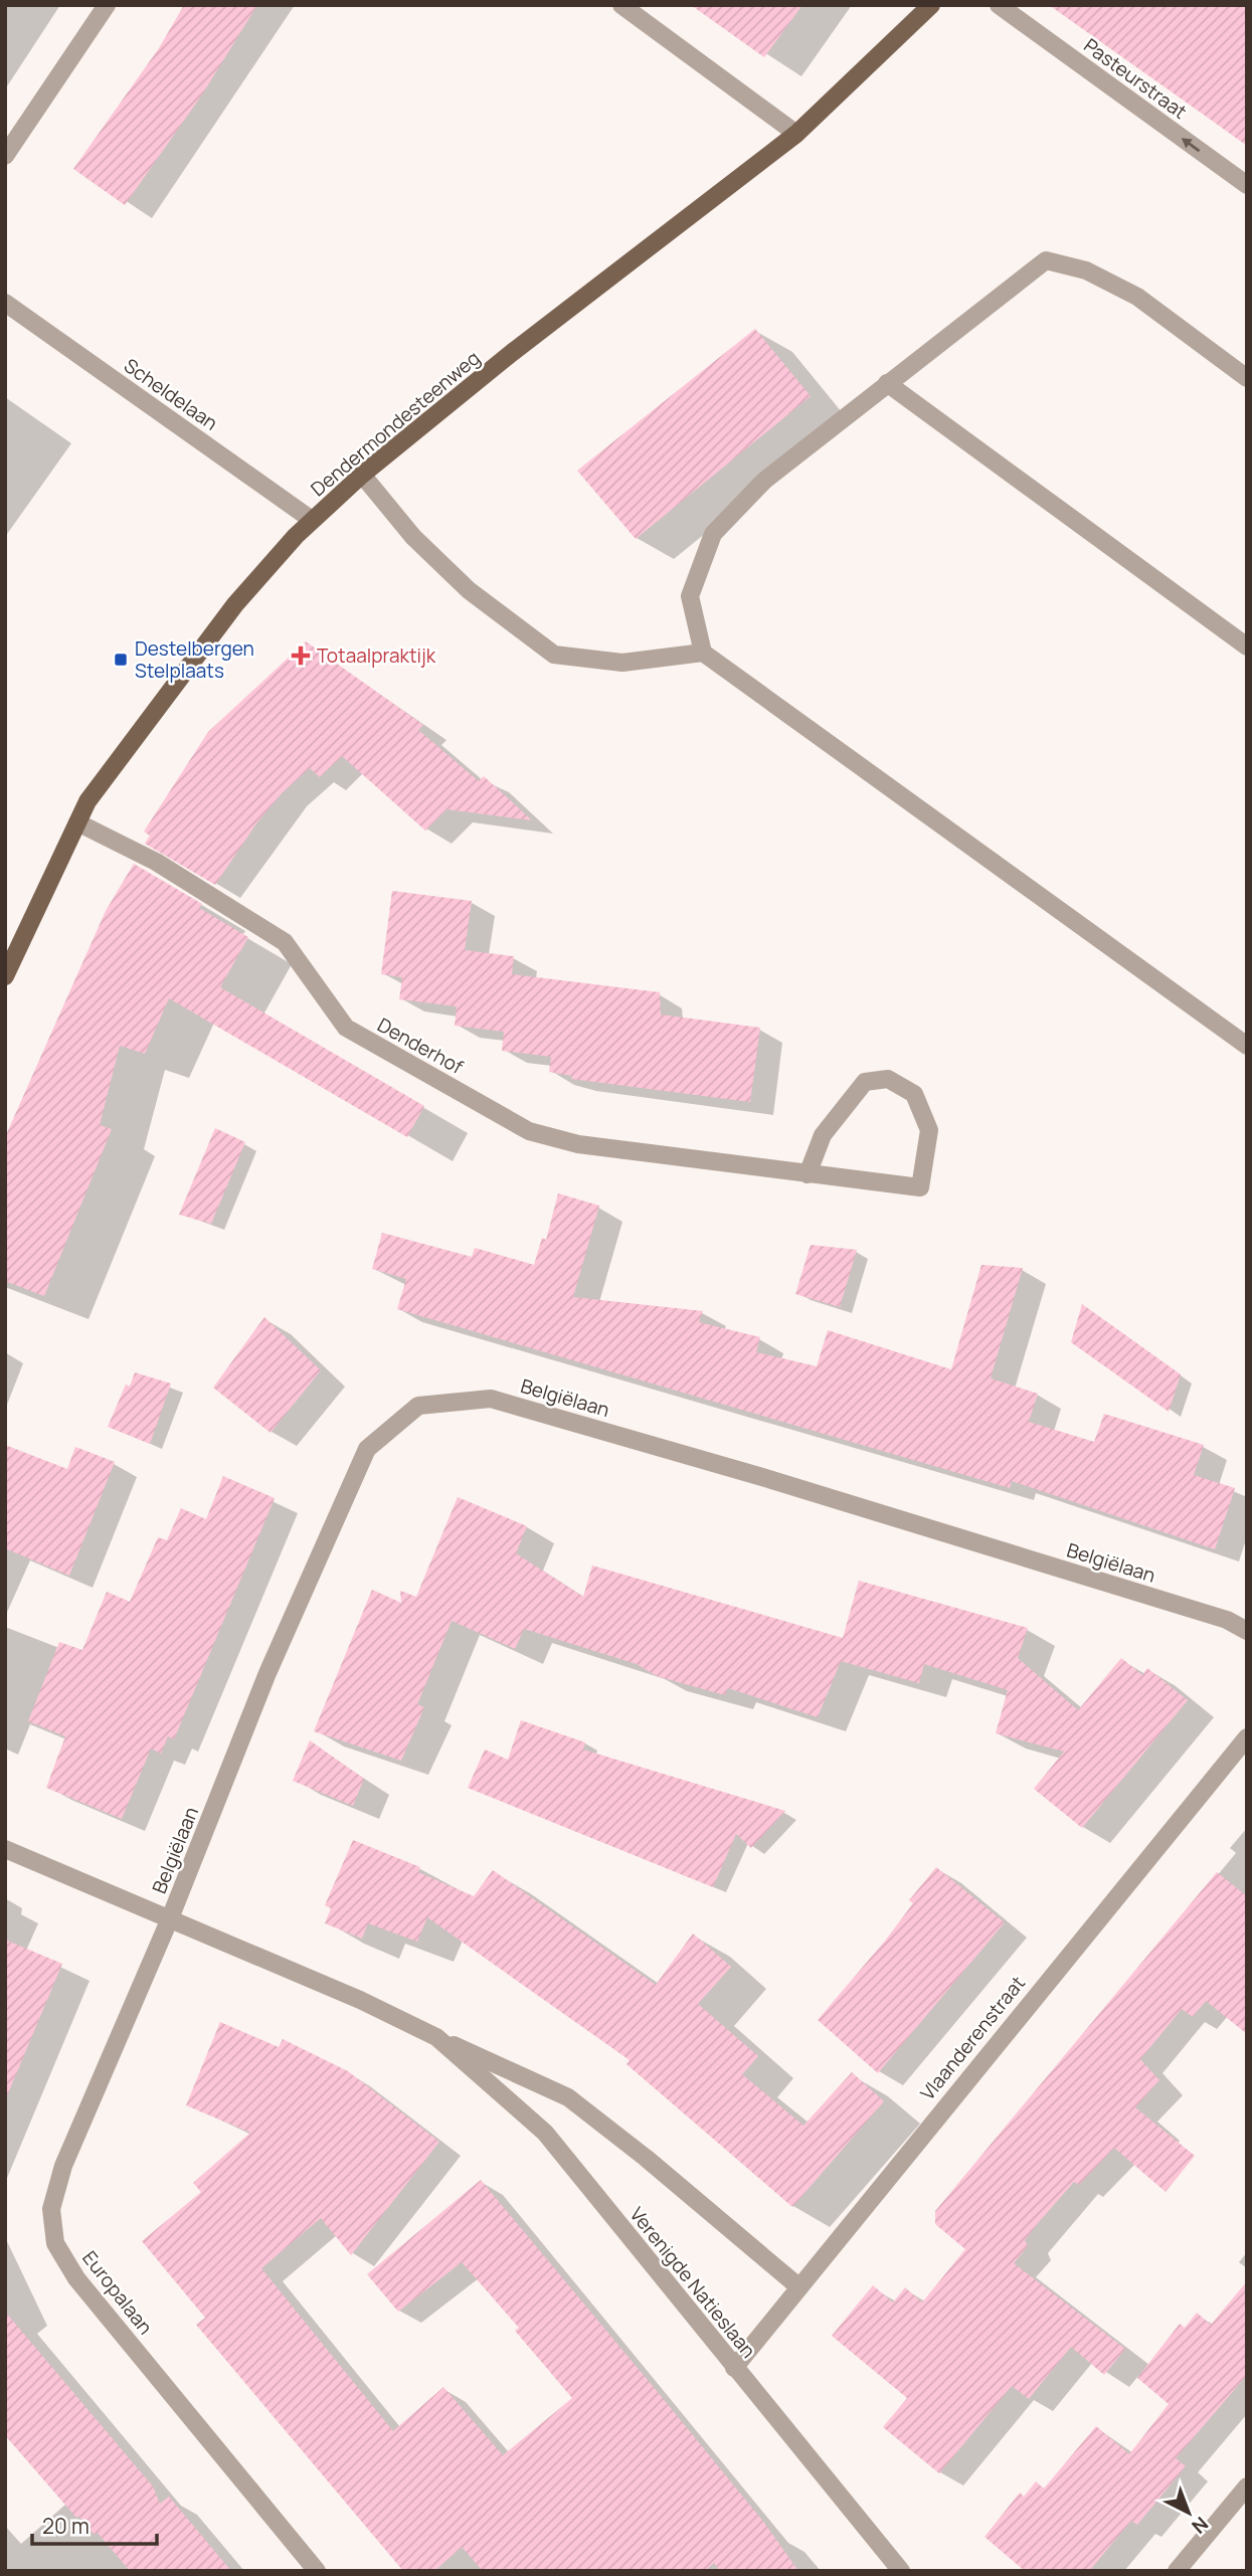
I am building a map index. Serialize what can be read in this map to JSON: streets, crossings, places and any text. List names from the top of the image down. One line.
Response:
{"streets":{"main road":["Dendermondesteenweg"],"street":["Pasteurstraat","Scheldelaan","Denderhof","Belgiëlaan","Vlaanderenstraat","Verenigde Natieslaan","Europalaan"]},"crossings":[["Scheldelaan","Dendermondesteenweg"],["Dendermondesteenweg","Denderhof"],["Belgiëlaan","Verenigde Natieslaan"],["Belgiëlaan","Europalaan"],["Vlaanderenstraat","Verenigde Natieslaan"],["Verenigde Natieslaan","Europalaan"]],"one_way":["Pasteurstraat"],"places":{"health":["Totaalpraktijk"],"transit":["Destelbergen Stelplaats"]},"scale_bar":"20 m","north":"bottom right"}
